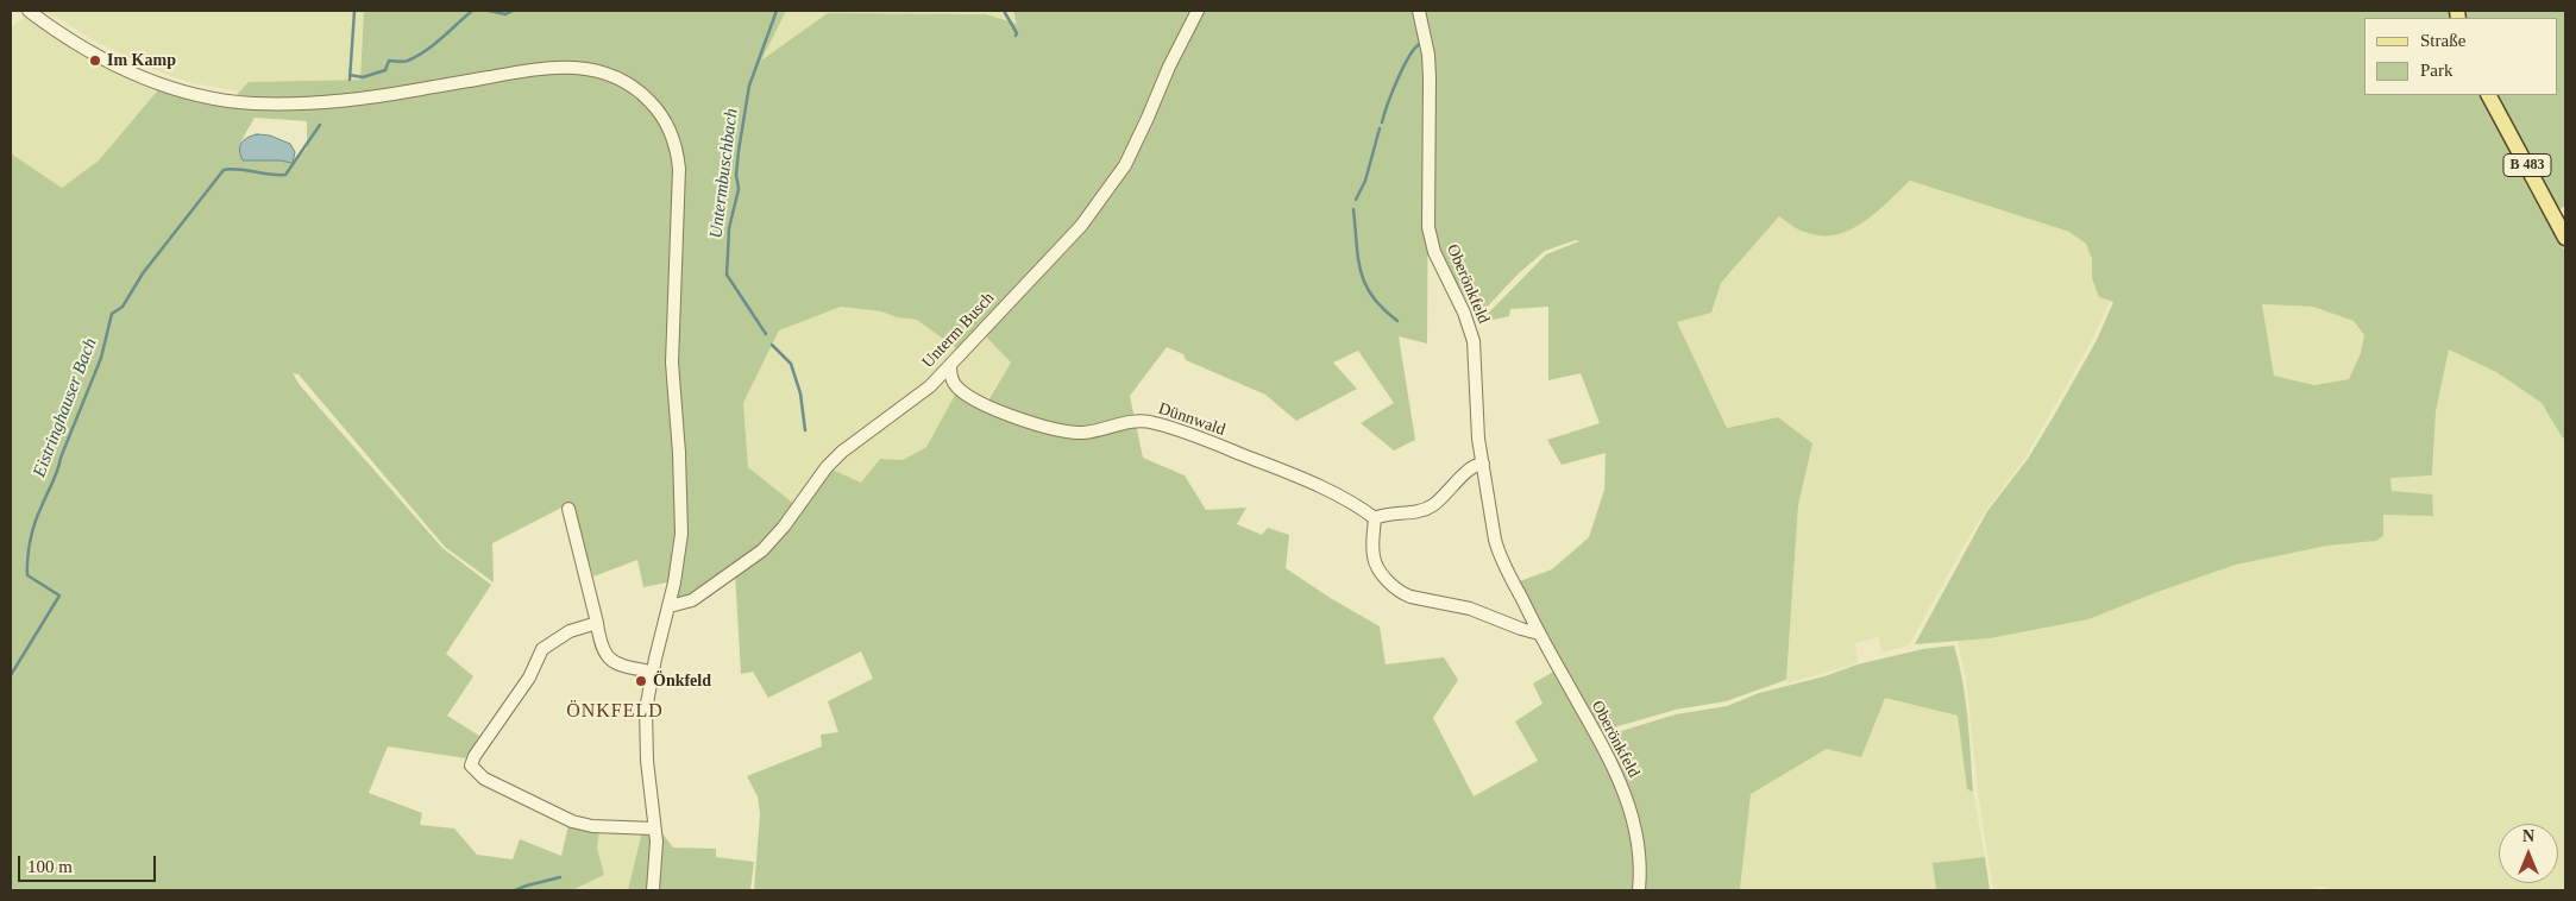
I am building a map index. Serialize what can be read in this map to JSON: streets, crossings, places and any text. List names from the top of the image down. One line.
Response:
{"streets":{"main road":["B 483"],"street":["Oberönkfeld","Unterm Busch","Dünnwald"]},"crossings":[["Unterm Busch","Dünnwald"]],"districts":["ÖNKFELD"],"water":["Untermbuschbach","Eistringhauser Bach"],"places":["Im Kamp","Önkfeld"],"legend":["Straße","Park"],"scale_bar":"100 m","north":"top"}
